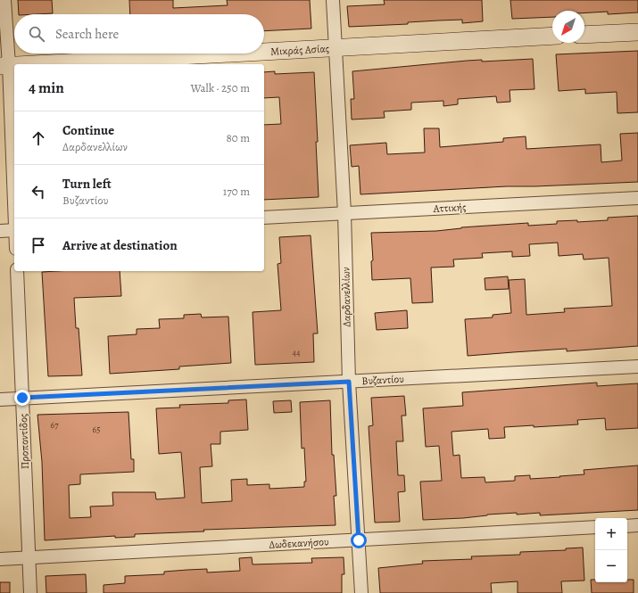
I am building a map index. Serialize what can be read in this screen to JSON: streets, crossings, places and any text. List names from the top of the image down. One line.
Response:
{"streets":{"street":["Μικράς Ασίας","Αττικής","Δαρδανελλίων","Βυζαντίου","Προποντίδος","Δωδεκανήσου"]},"crossings":[["Μικράς Ασίας","Δαρδανελλίων"],["Αττικής","Δαρδανελλίων"],["Δαρδανελλίων","Βυζαντίου"],["Δαρδανελλίων","Δωδεκανήσου"],["Βυζαντίου","Προποντίδος"],["Προποντίδος","Δωδεκανήσου"]],"house_numbers":["44","67","65"],"north":"bottom left","page":{"search":"Search here","heading":["4 min","Walk · 250 m"],"list":[["Continue","Δαρδανελλίων","80 m"],["Turn left","Βυζαντίου","170 m"],"Arrive at destination"],"map_buttons":["+","−"]}}
